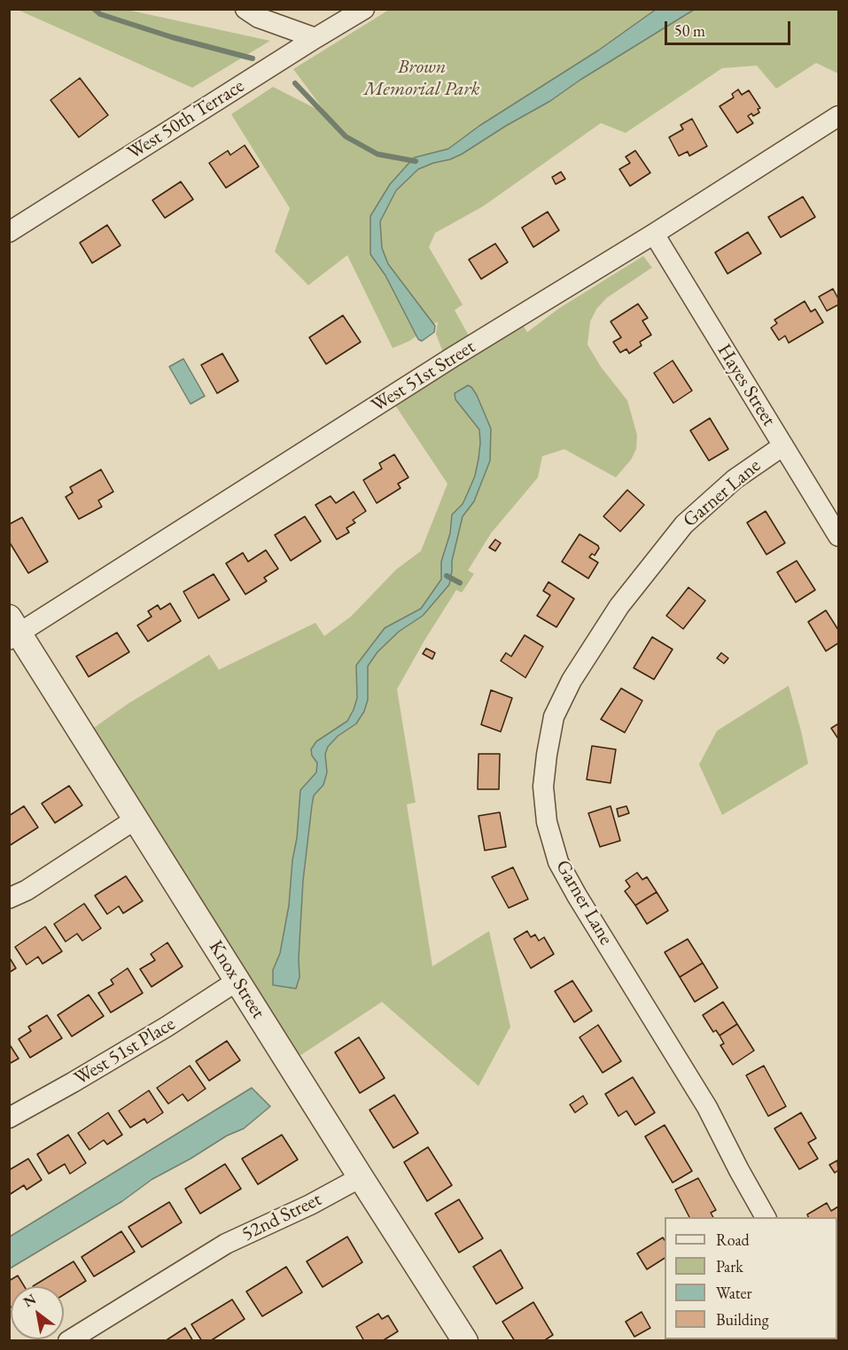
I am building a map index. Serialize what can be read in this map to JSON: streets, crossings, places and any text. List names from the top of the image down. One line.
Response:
{"streets":{"street":["West 50th Terrace","West 51st Street","Hayes Street","Garner Lane","Knox Street","West 51st Place","52nd Street"]},"crossings":[["West 51st Street","Hayes Street"],["West 51st Street","Knox Street"],["Hayes Street","Garner Lane"],["Knox Street","West 51st Place"],["Knox Street","52nd Street"]],"parks":["Brown Memorial Park"],"legend":["Road","Park","Water","Building"],"scale_bar":"50 m","north":"top left"}
